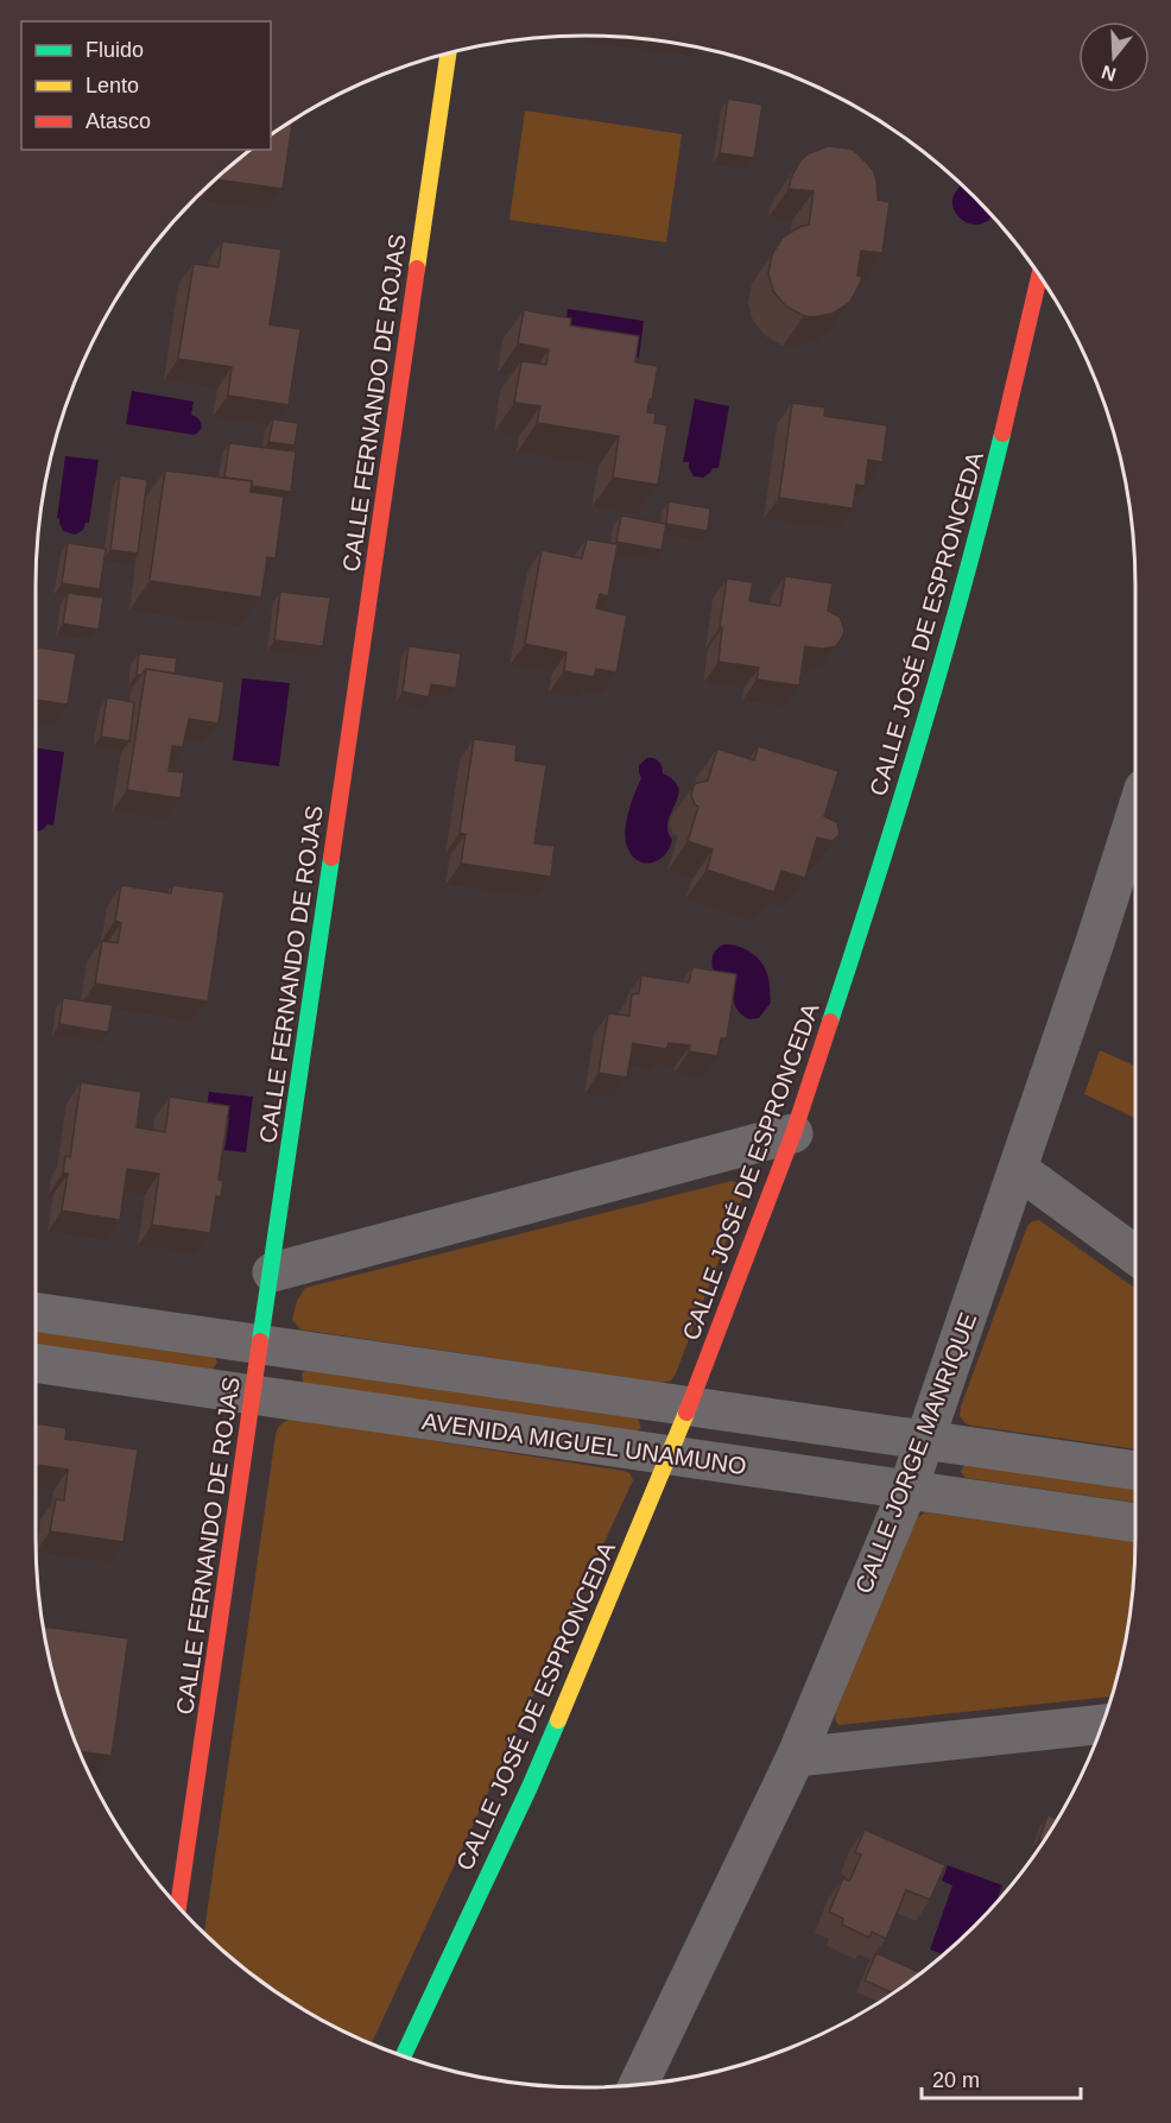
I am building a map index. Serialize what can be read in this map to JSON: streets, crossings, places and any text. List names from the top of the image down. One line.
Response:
{"streets":{"street":["CALLE FERNANDO DE ROJAS","CALLE JOSÉ DE ESPRONCEDA","AVENIDA MIGUEL UNAMUNO","CALLE JORGE MANRIQUE"]},"crossings":[["CALLE FERNANDO DE ROJAS","AVENIDA MIGUEL UNAMUNO"],["CALLE JOSÉ DE ESPRONCEDA","AVENIDA MIGUEL UNAMUNO"],["AVENIDA MIGUEL UNAMUNO","CALLE JORGE MANRIQUE"]],"legend":["Fluido","Lento","Atasco"],"scale_bar":"20 m","north":"bottom"}
